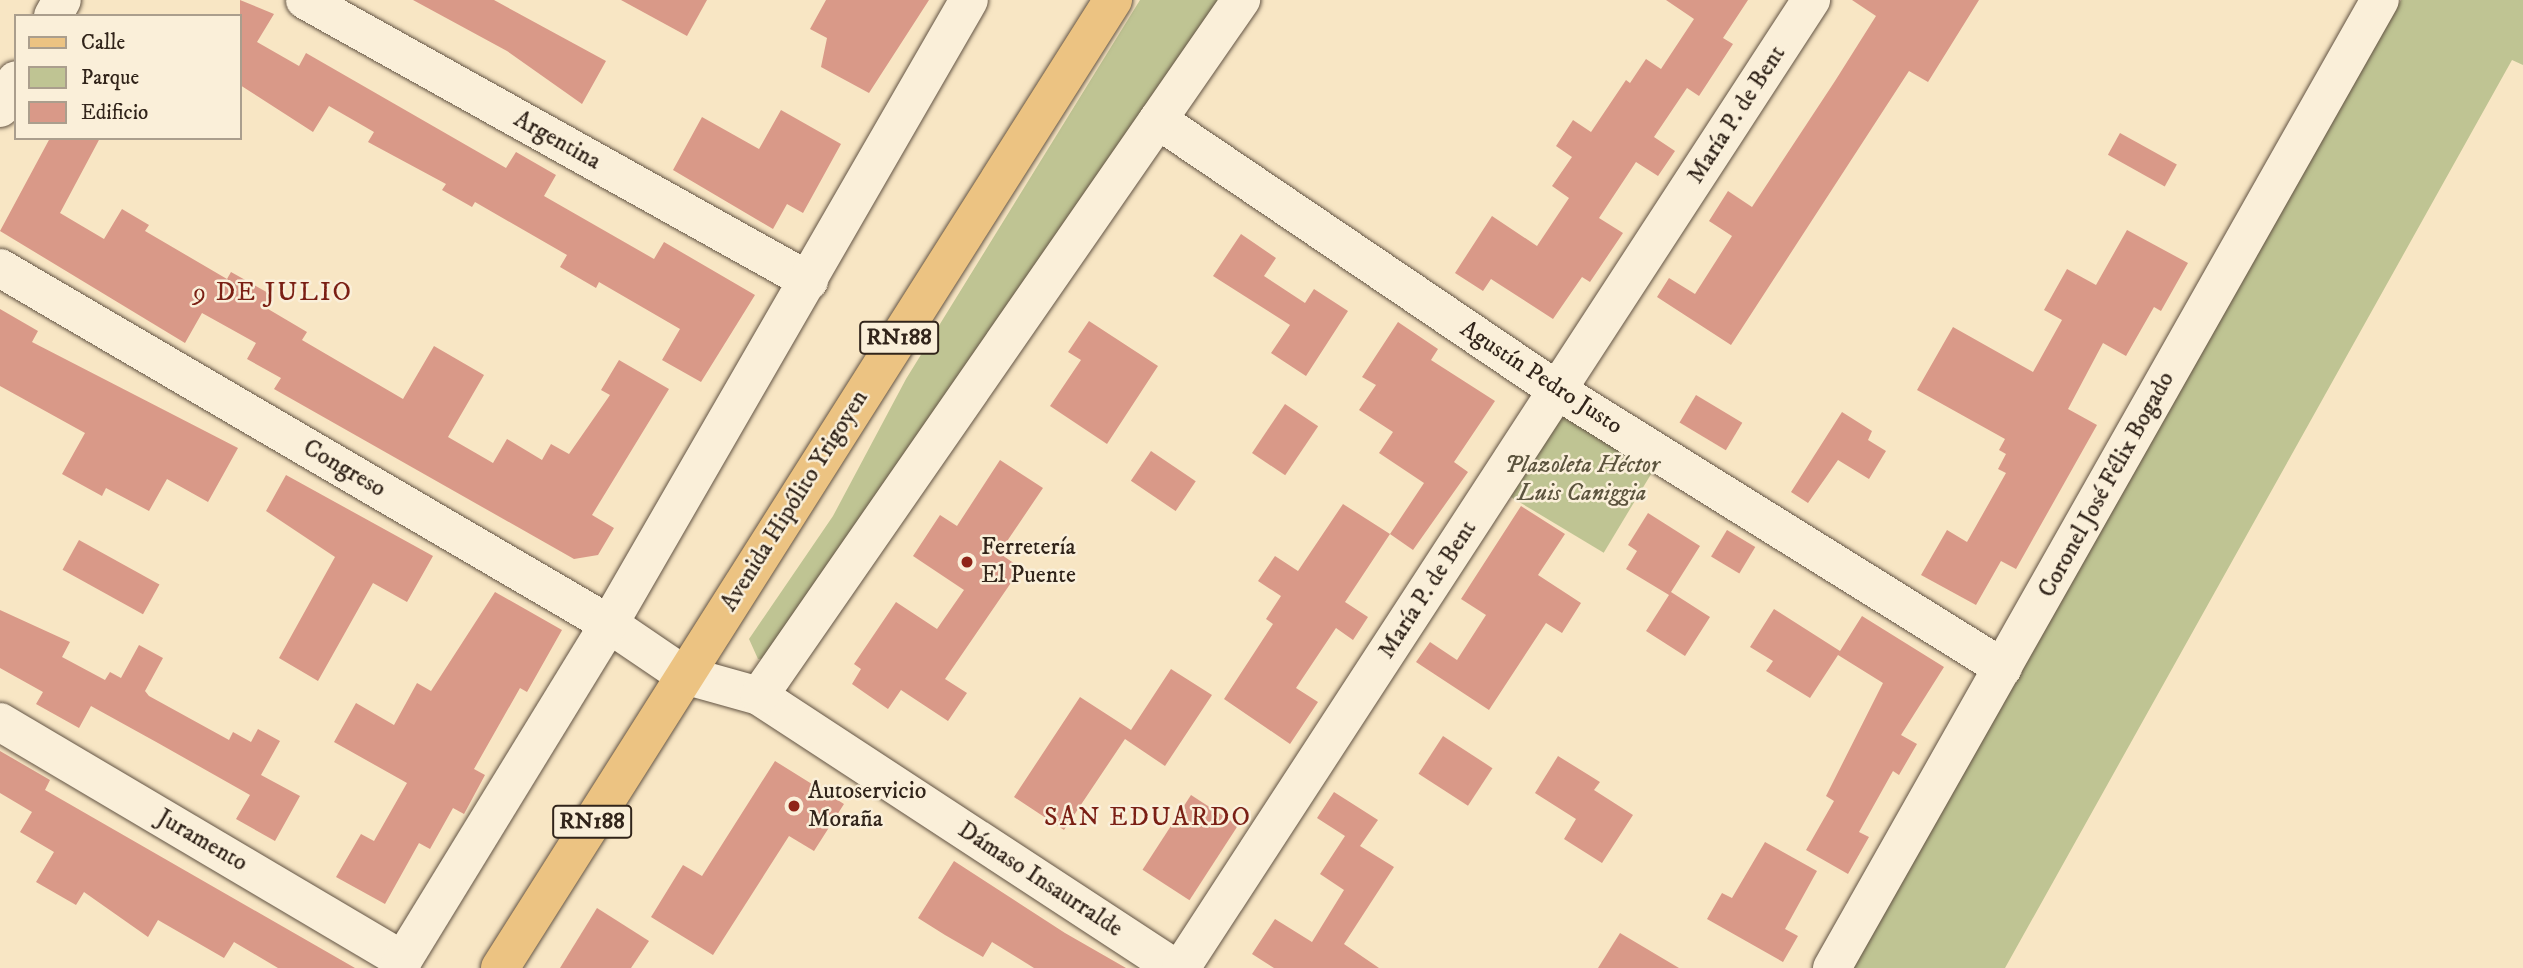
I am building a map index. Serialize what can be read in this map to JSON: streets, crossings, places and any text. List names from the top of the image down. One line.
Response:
{"streets":{"main road":["RN188","Avenida Hipólito Yrigoyen"],"street":["María P. de Bent","Argentina","Agustín Pedro Justo","Congreso","Coronel José Félix Bogado","Juramento","Dámaso Insaurralde"]},"crossings":[["María P. de Bent","Agustín Pedro Justo"],["Agustín Pedro Justo","Coronel José Félix Bogado"],["Congreso","Avenida Hipólito Yrigoyen"],["Congreso","Dámaso Insaurralde"],["Avenida Hipólito Yrigoyen","Dámaso Insaurralde"]],"districts":["9 DE JULIO","SAN EDUARDO"],"parks":["Plazoleta Héctor Luis Caniggia"],"places":["Ferretería El Puente","Autoservicio Moraña"],"legend":["Calle","Parque","Edificio"]}
